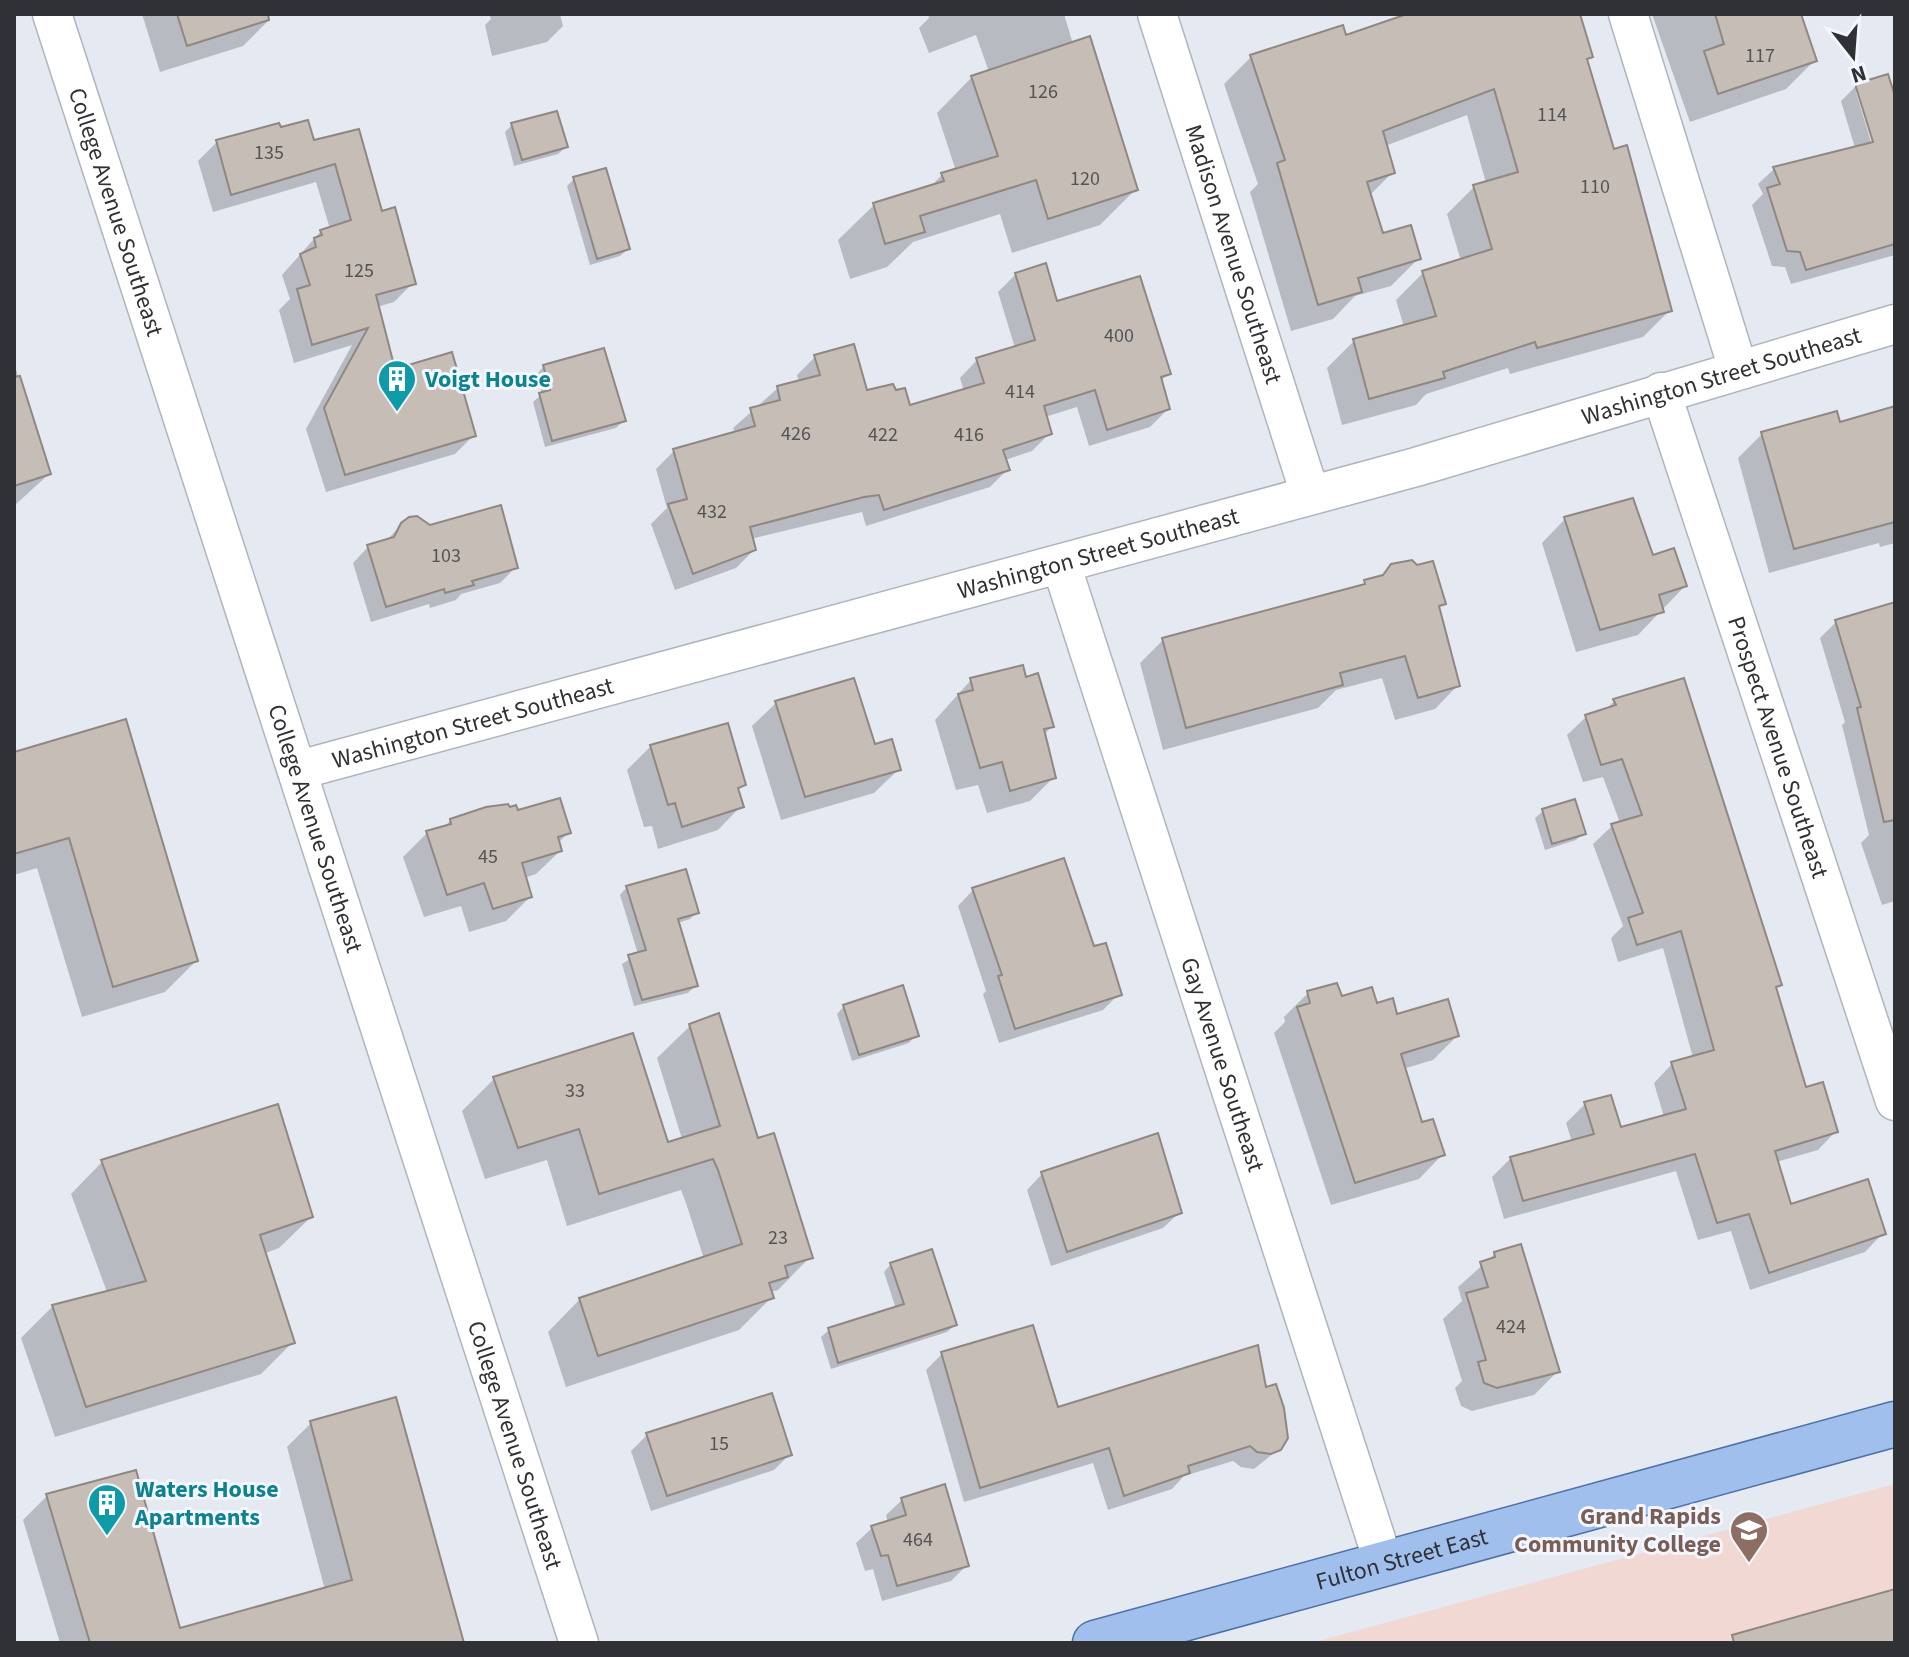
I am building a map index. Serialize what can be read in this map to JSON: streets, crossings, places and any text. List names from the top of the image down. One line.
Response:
{"streets":{"main road":["Fulton Street East"],"street":["College Avenue Southeast","Madison Avenue Southeast","Washington Street Southeast","Prospect Avenue Southeast","Gay Avenue Southeast"]},"crossings":[["College Avenue Southeast","Washington Street Southeast"],["Madison Avenue Southeast","Washington Street Southeast"],["Washington Street Southeast","Prospect Avenue Southeast"],["Washington Street Southeast","Gay Avenue Southeast"],["Gay Avenue Southeast","Fulton Street East"]],"places":{"building":["Voigt House","Waters House Apartments"],"school or university":["Grand Rapids Community College"]},"house_numbers":["117","126","114","135","120","110","125","400","414","426","422","416","432","103","45","33","23","424","15","464"],"north":"bottom"}
